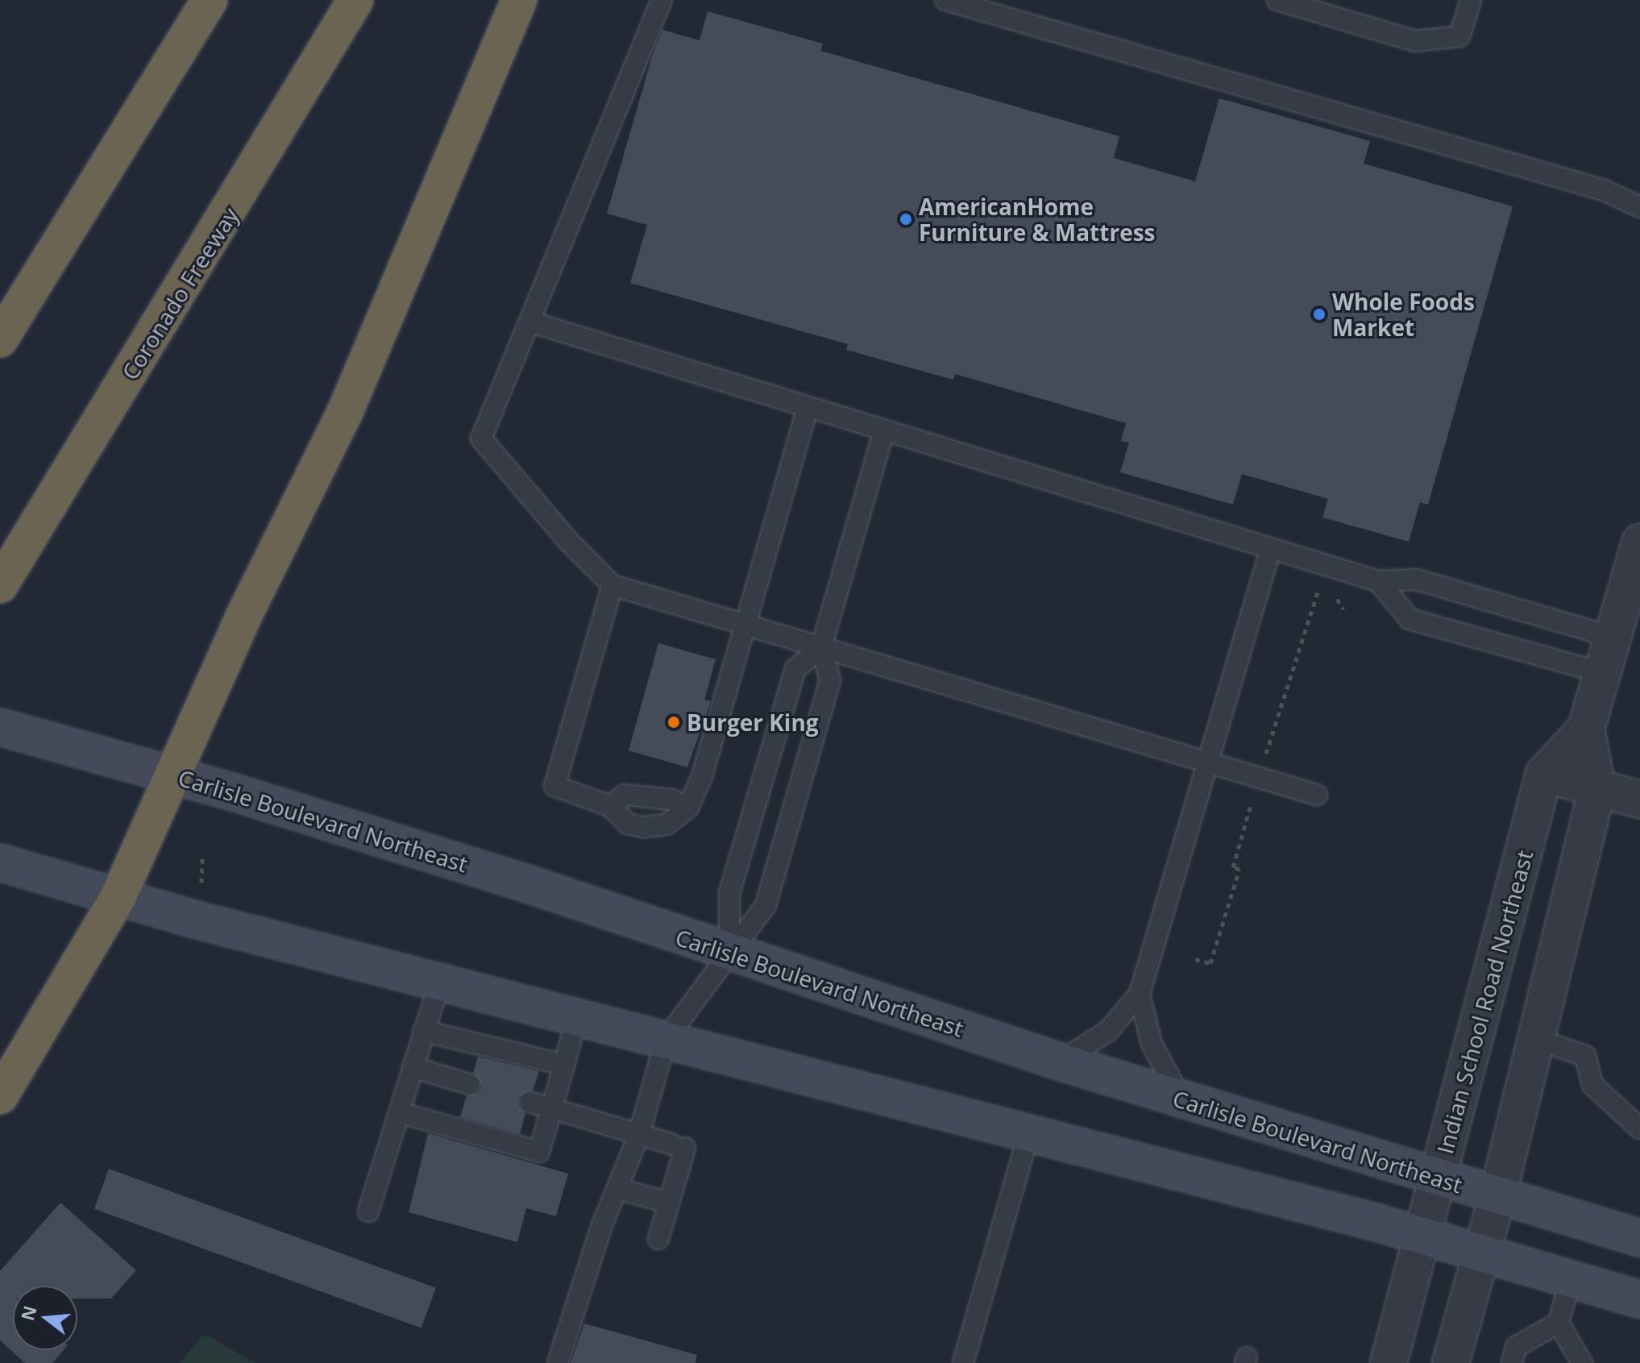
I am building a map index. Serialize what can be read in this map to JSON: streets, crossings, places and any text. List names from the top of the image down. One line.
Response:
{"streets":{"highway":["Coronado Freeway"],"main road":["Carlisle Boulevard Northeast"],"street":["Indian School Road Northeast"]},"crossings":[["Carlisle Boulevard Northeast","Indian School Road Northeast"]],"places":["AmericanHome Furniture & Mattress","Whole Foods Market","Burger King"],"north":"left"}
